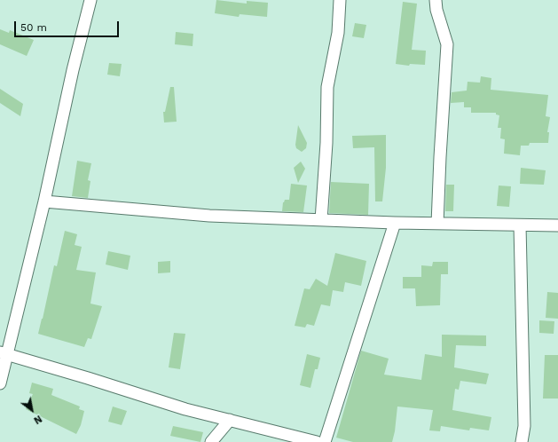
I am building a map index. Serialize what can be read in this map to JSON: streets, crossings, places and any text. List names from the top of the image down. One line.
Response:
{"scale_bar":"50 m","north":"bottom right"}
